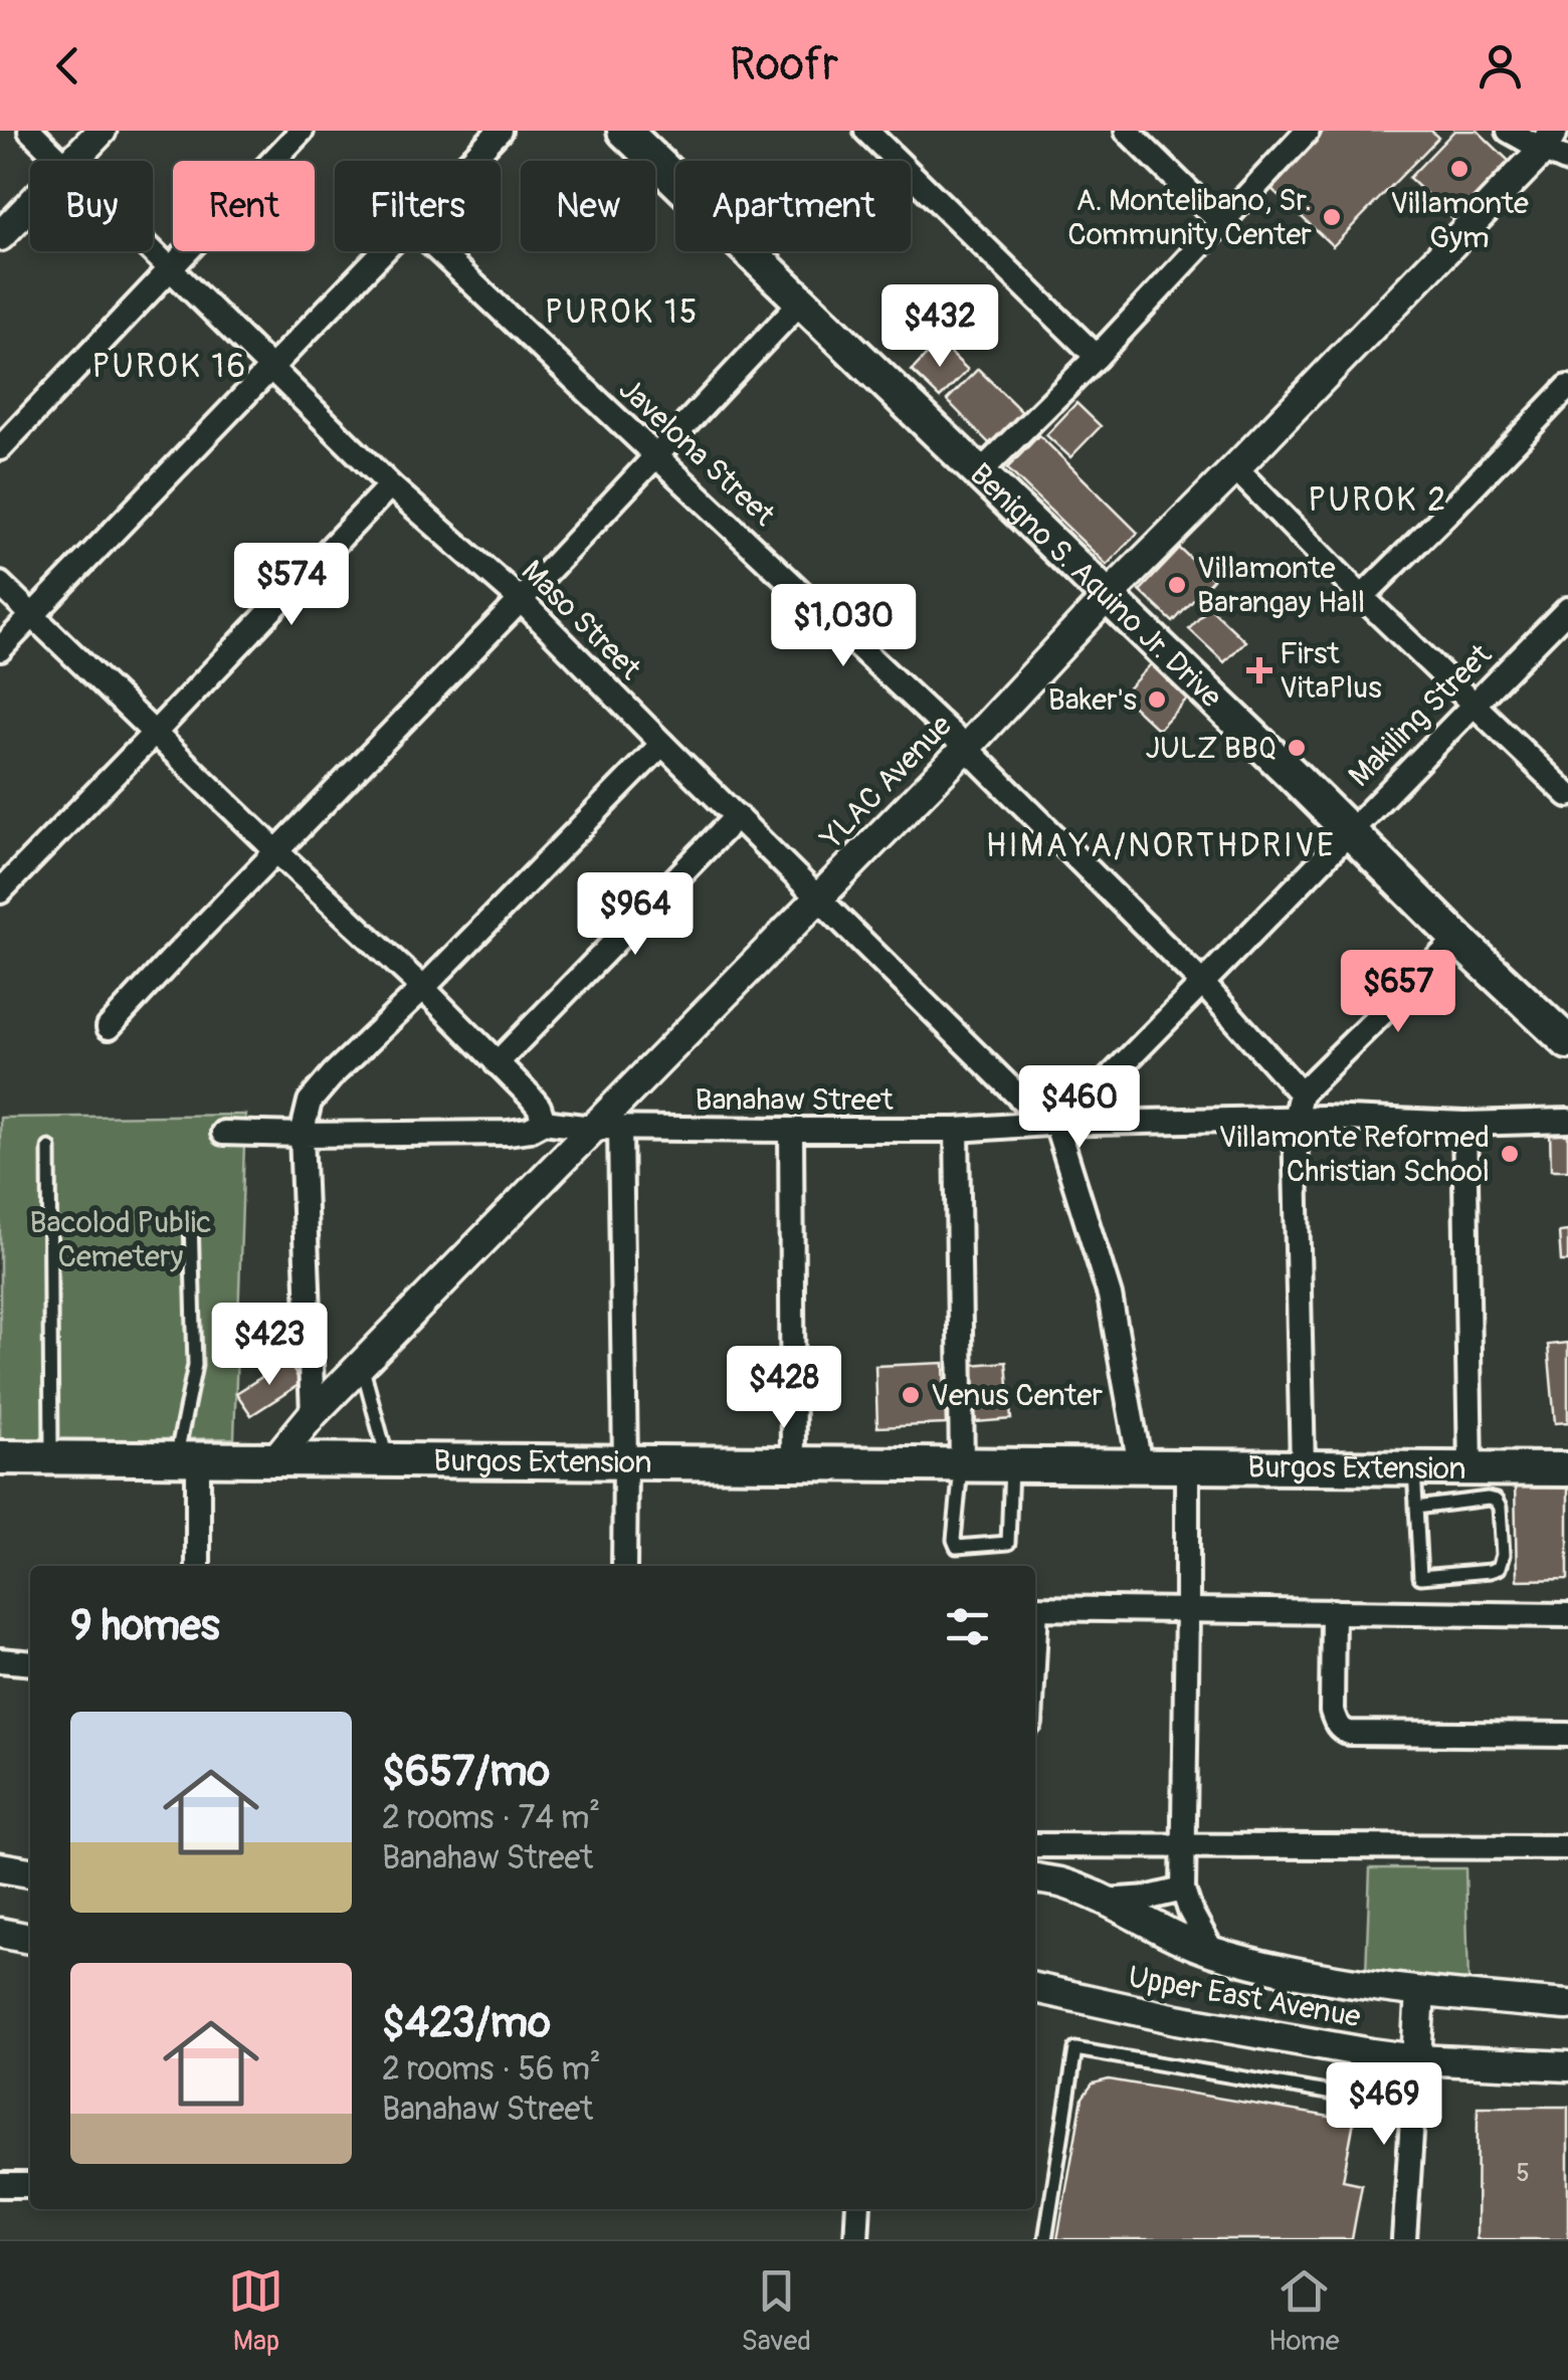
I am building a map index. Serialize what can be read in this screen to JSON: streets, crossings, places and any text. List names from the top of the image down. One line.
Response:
{"streets":{"main road":["Benigno S. Aquino Jr. Drive","Burgos Extension"],"street":["Javelona Street","Maso Street","Makiling Street","YLAC Avenue","Banahaw Street","Upper East Avenue"]},"crossings":[["Javelona Street","Makiling Street"],["Javelona Street","YLAC Avenue"],["Benigno S. Aquino Jr. Drive","Makiling Street"],["Benigno S. Aquino Jr. Drive","YLAC Avenue"],["Maso Street","Makiling Street"],["Maso Street","YLAC Avenue"],["Maso Street","Banahaw Street"],["Makiling Street","Banahaw Street"],["YLAC Avenue","Banahaw Street"],["YLAC Avenue","Burgos Extension"]],"districts":["PUROK 15","PUROK 16","PUROK 2","HIMAYA/NORTHDRIVE"],"parks":["Bacolod Public Cemetery"],"places":{"other":["Villamonte Gym","A. Montelibano, Sr. Community Center","Villamonte Barangay Hall","Baker's","JULZ BBQ","Villamonte Reformed Christian School","Venus Center"],"health":["First VitaPlus"]},"house_numbers":["5"],"page":{"header":"Roofr","chip":["Buy","Rent","Filters","New","Apartment"],"price":["$432","$574","$1,030","$964","$657","$460","$423","$428","$469"],"heading":"9 homes","list":[{"name":"$657/mo","note":"2 rooms · 74 m² · Banahaw Street"},{"name":"$423/mo","note":"2 rooms · 56 m² · Banahaw Street"}],"tabs":["Map","Saved","Home"]}}
